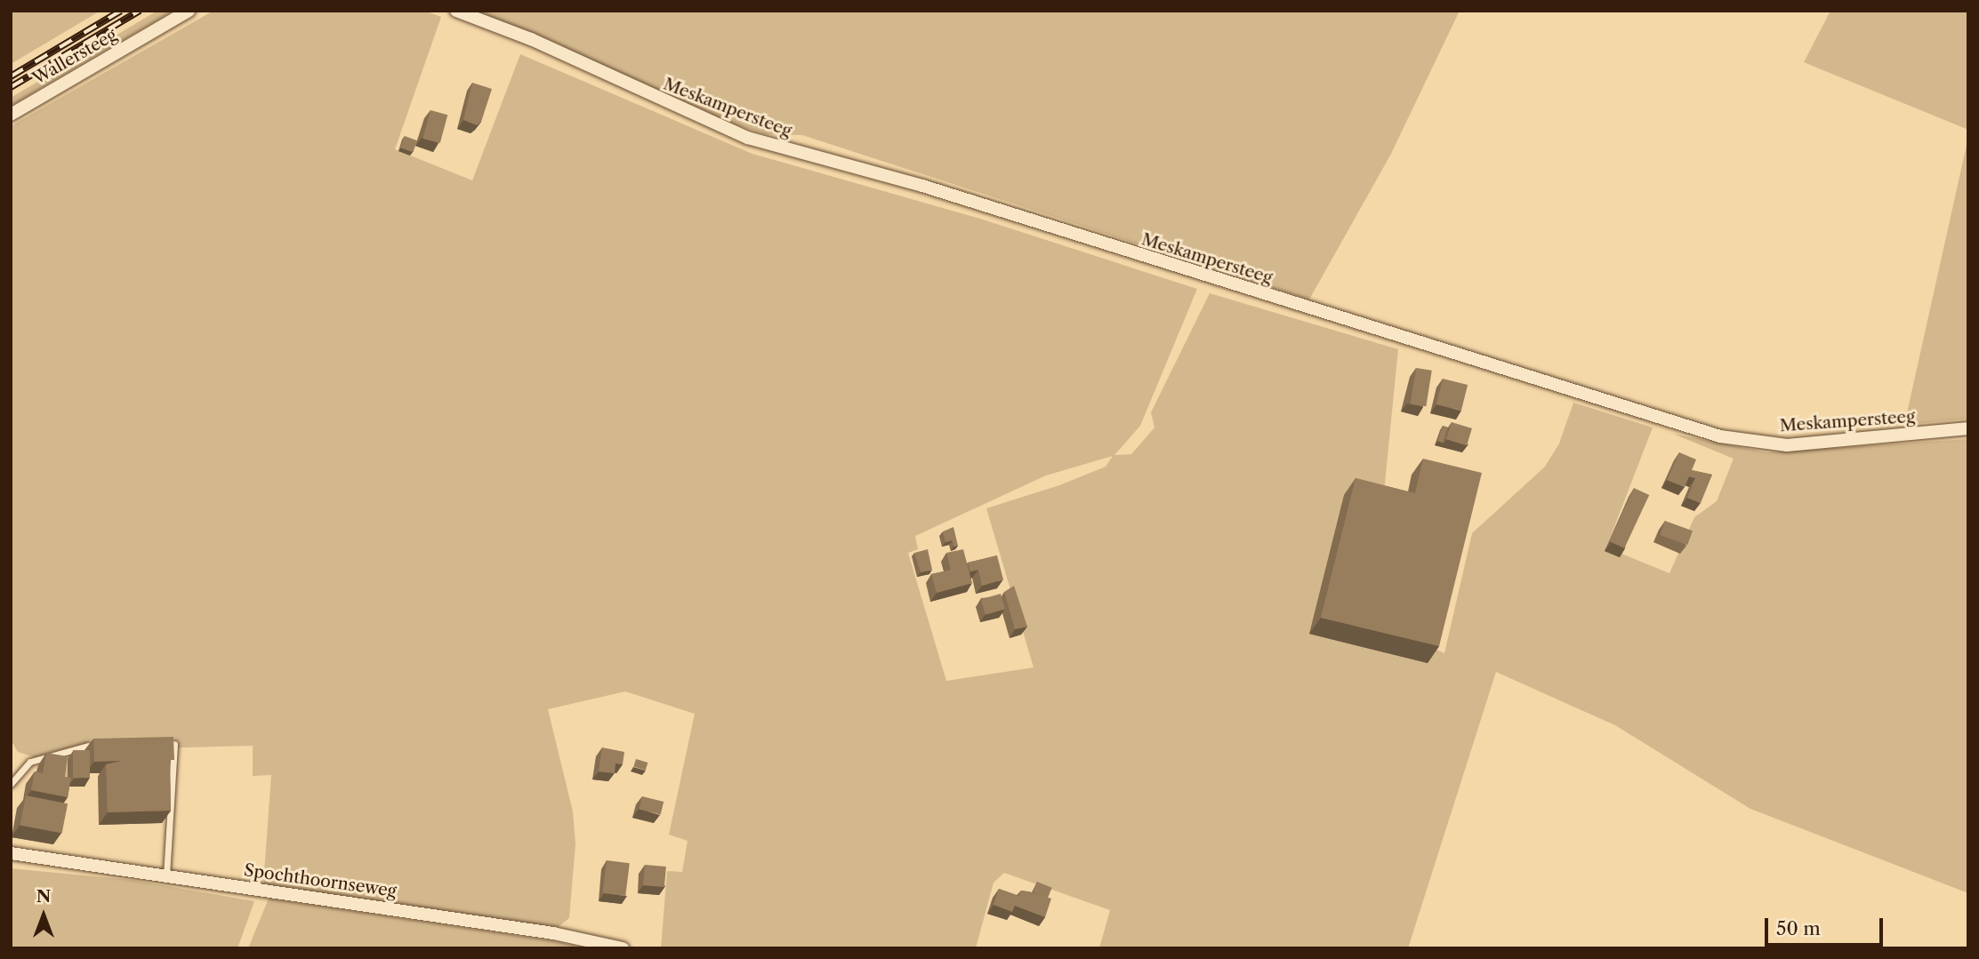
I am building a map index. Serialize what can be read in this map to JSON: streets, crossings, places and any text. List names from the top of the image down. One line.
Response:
{"streets":{"street":["Wallersteeg","Meskampersteeg","Spochthoornseweg"]},"scale_bar":"50 m","north":"top"}
